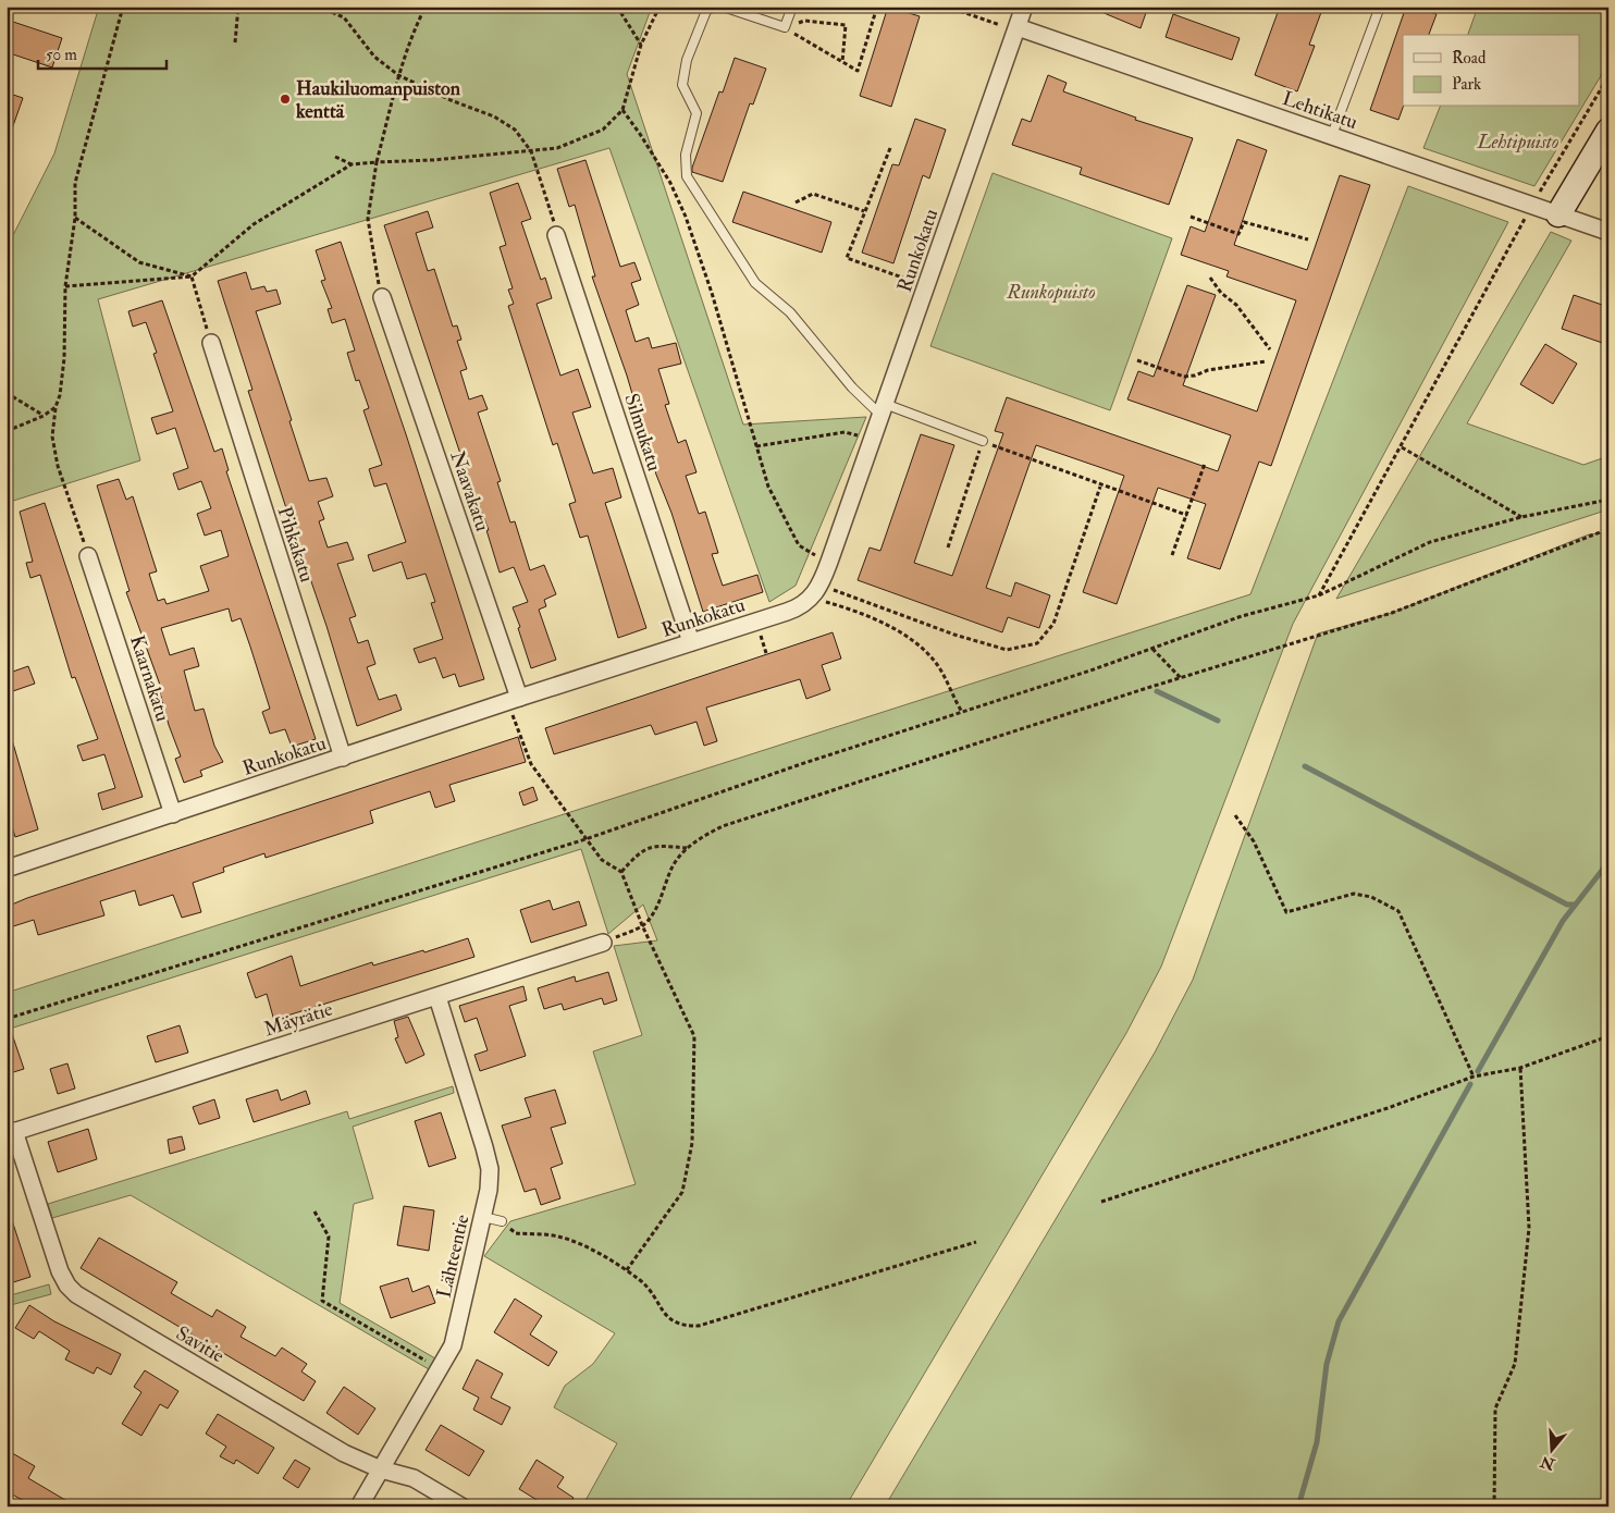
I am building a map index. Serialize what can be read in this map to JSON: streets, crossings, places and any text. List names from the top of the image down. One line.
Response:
{"streets":{"street":["Lehtikatu","Runkokatu","Silmukatu","Naavakatu","Pihkakatu","Kaarnakatu","Mäyrätie","Lähteentie","Savitie"]},"crossings":[["Lehtikatu","Runkokatu"],["Runkokatu","Silmukatu"],["Runkokatu","Naavakatu"],["Runkokatu","Pihkakatu"],["Runkokatu","Kaarnakatu"],["Mäyrätie","Lähteentie"],["Mäyrätie","Savitie"],["Lähteentie","Savitie"]],"parks":["Lehtipuisto","Runkopuisto"],"places":["Haukiluomanpuiston kenttä"],"legend":["Road","Park"],"scale_bar":"50 m","north":"bottom"}
